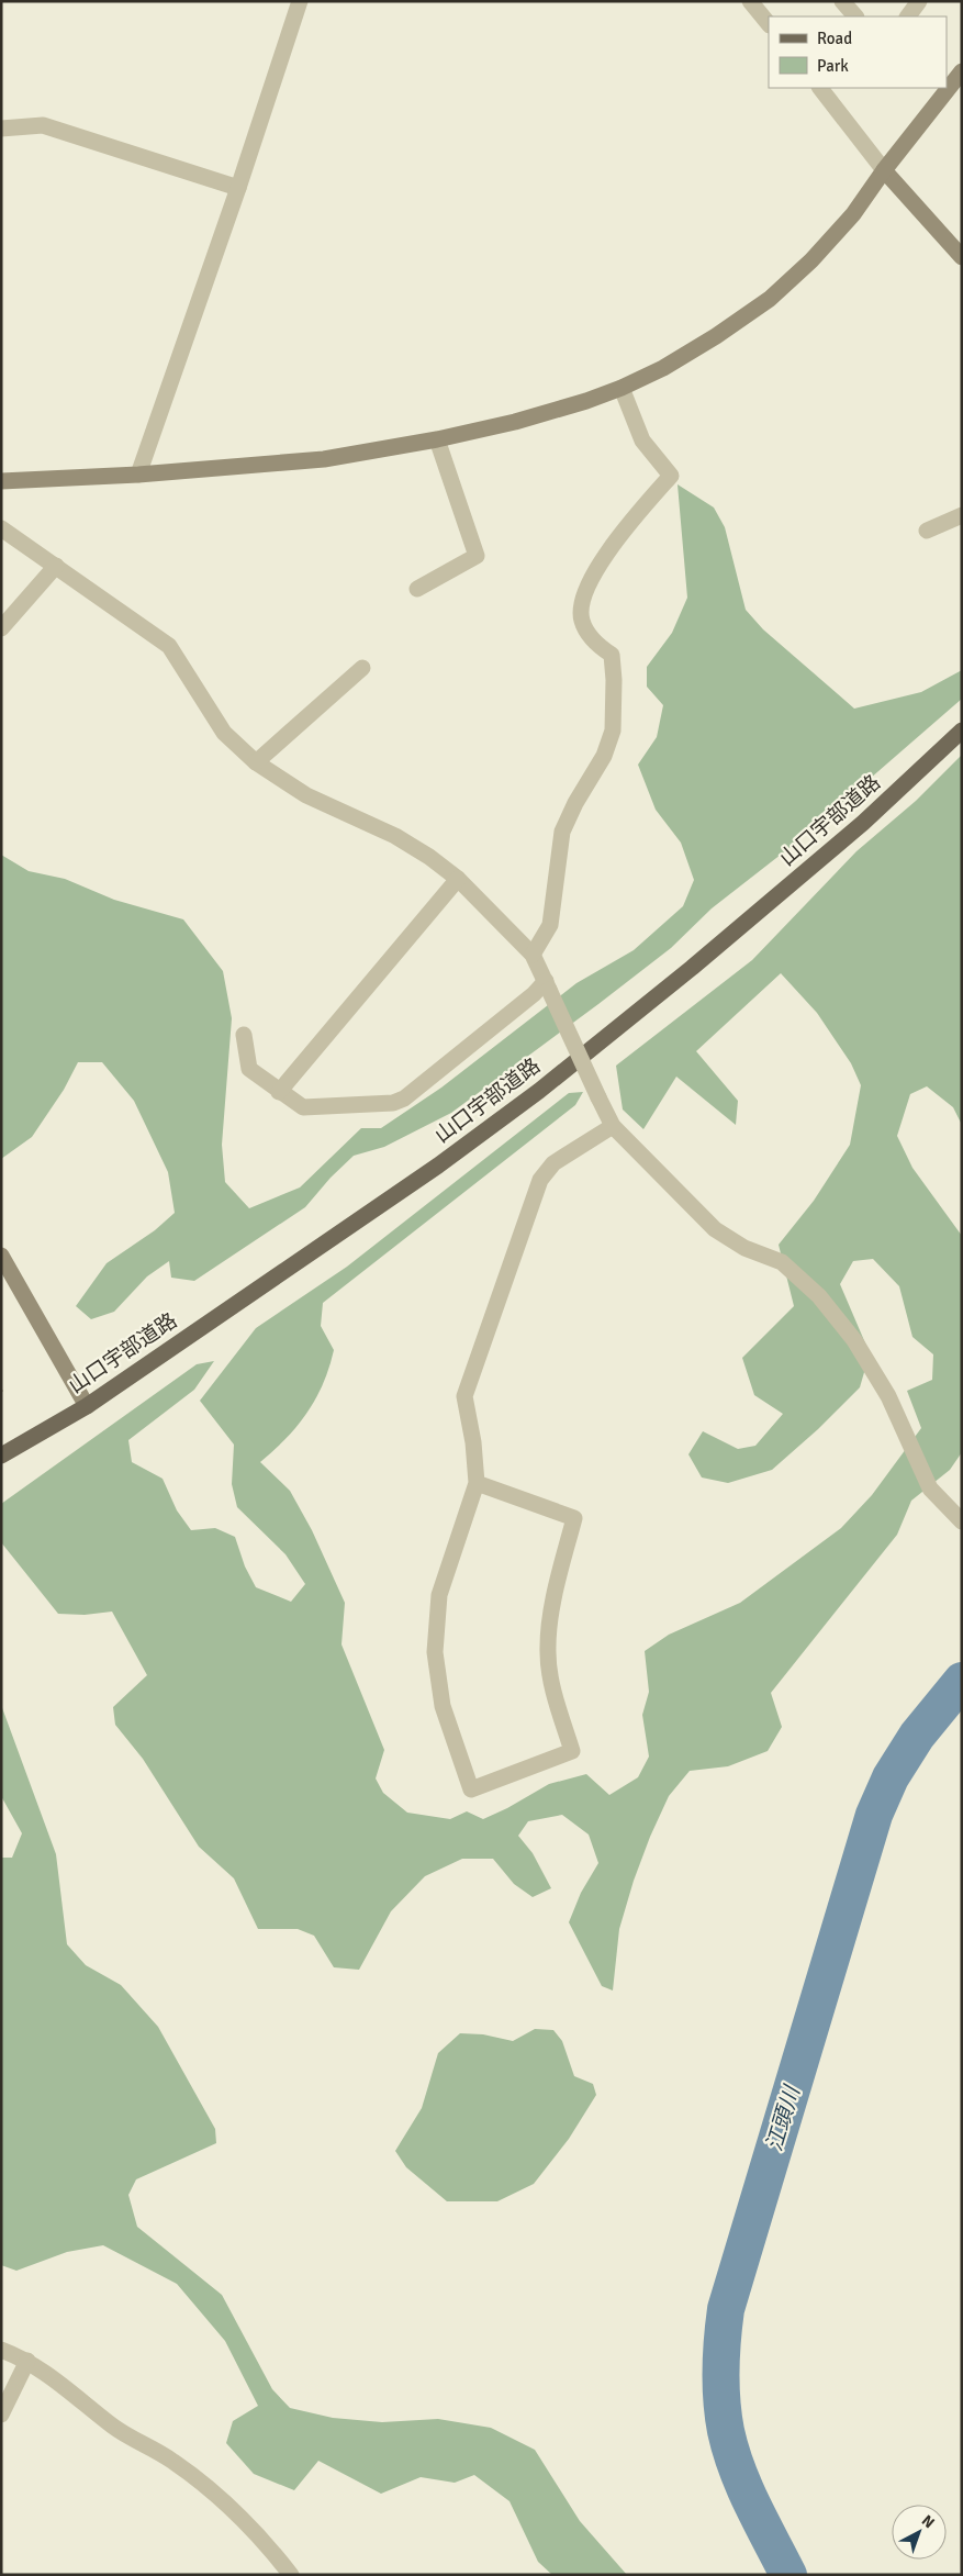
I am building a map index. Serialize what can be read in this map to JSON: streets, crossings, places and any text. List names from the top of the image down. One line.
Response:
{"streets":{"main road":["山口宇部道路"]},"water":["江頭川"],"legend":["Road","Park"],"north":"top right"}
